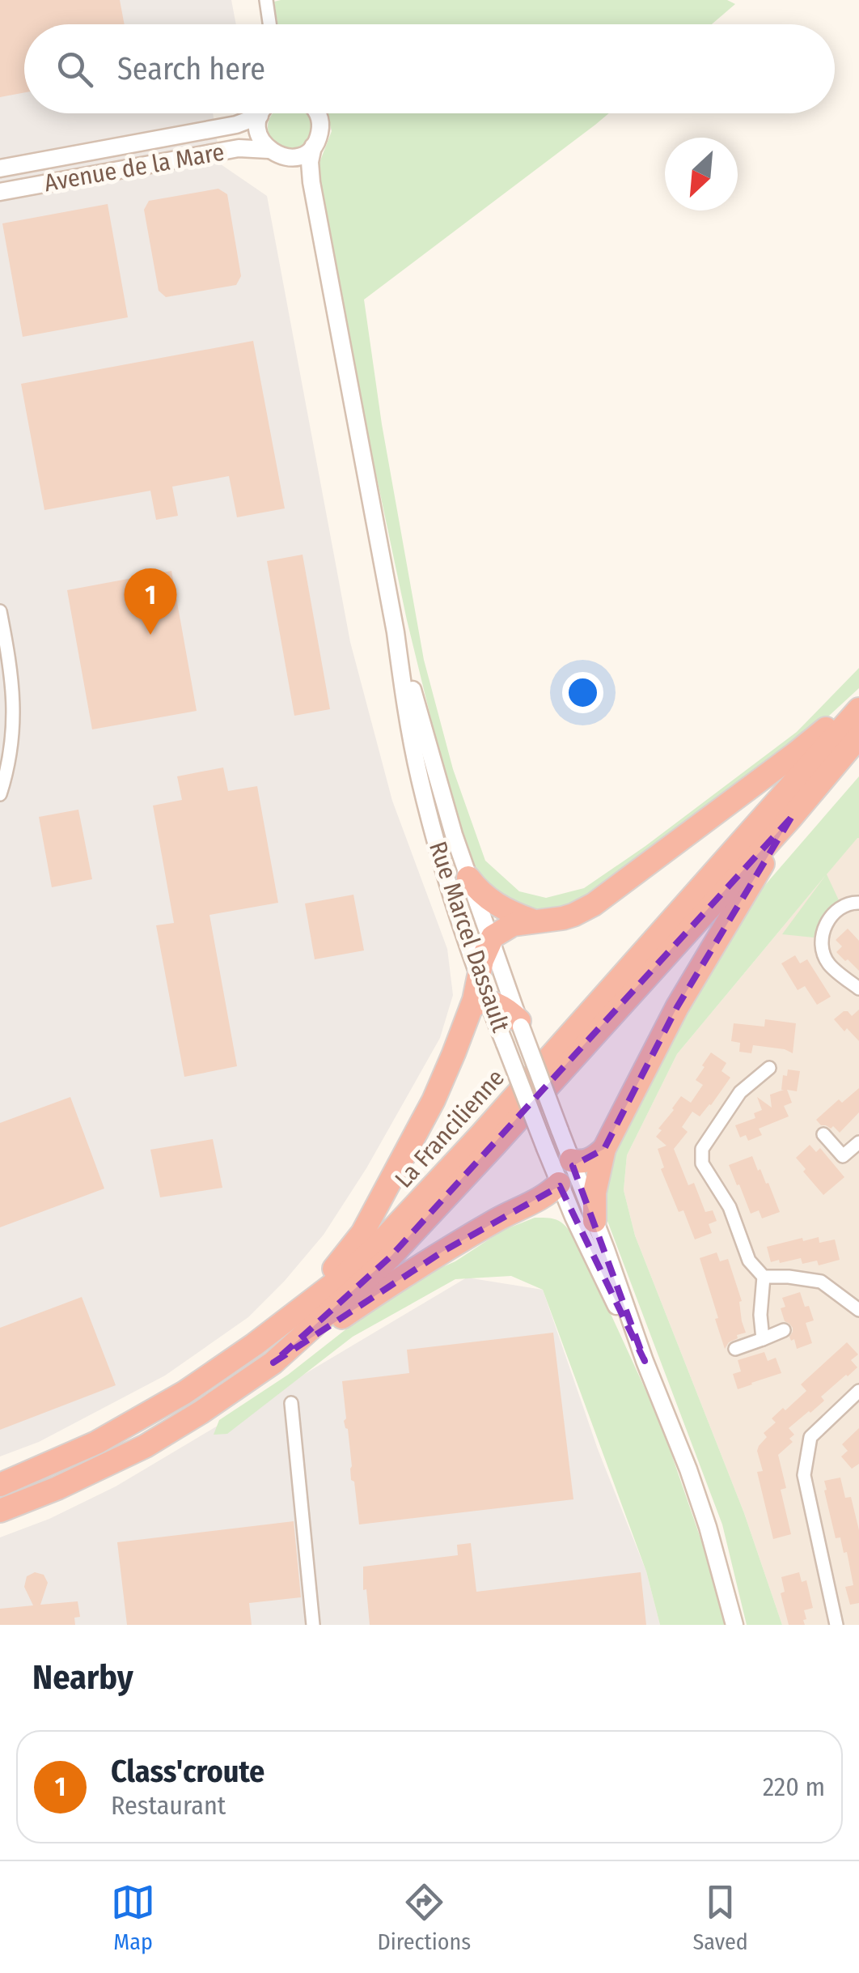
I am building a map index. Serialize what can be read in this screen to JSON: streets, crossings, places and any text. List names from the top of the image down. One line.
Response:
{"streets":{"highway":["La Francilienne"],"street":["Avenue de la Mare","Rue Marcel Dassault"]},"crossings":[["Avenue de la Mare","Rue Marcel Dassault"]],"north":"bottom left","page":{"search":"Search here","pins":"1","heading":"Nearby","list":[{"mark":"1","name":"Class'croute","note":"Restaurant","value":"220 m"}],"nav":["Map","Directions","Saved"]}}
